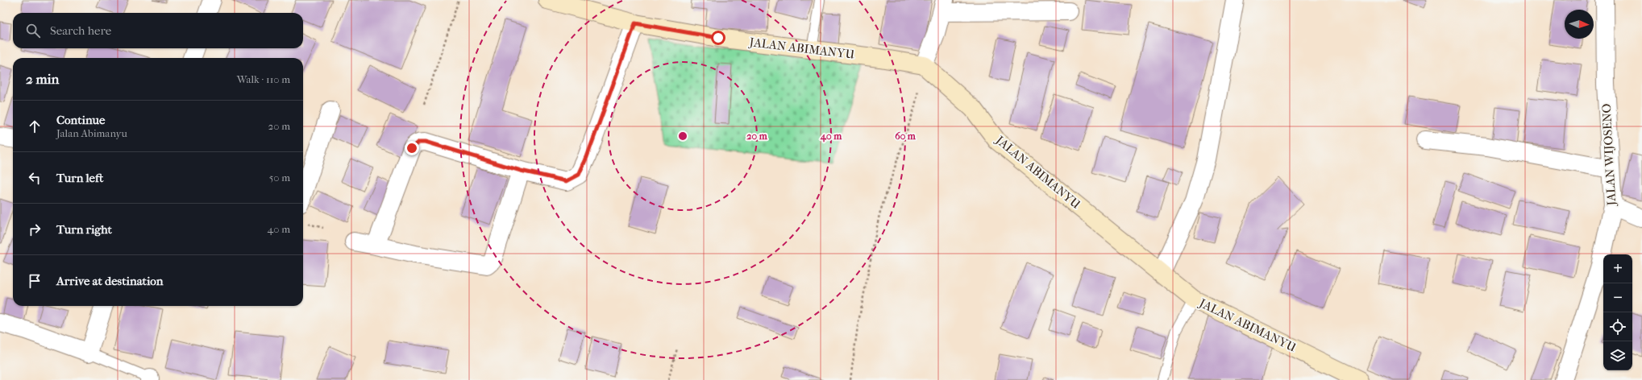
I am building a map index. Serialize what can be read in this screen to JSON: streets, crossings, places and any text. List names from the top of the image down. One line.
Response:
{"streets":{"street":["JALAN ABIMANYU","JALAN WIJOSENO"]},"north":"right","page":{"search":"Search here","heading":["2 min","Walk · 110 m"],"list":[["Continue","Jalan Abimanyu","20 m"],["Turn left","50 m"],["Turn right","40 m"],"Arrive at destination"],"map_buttons":["+","−"]},"rings":["20 m","40 m","60 m"]}
